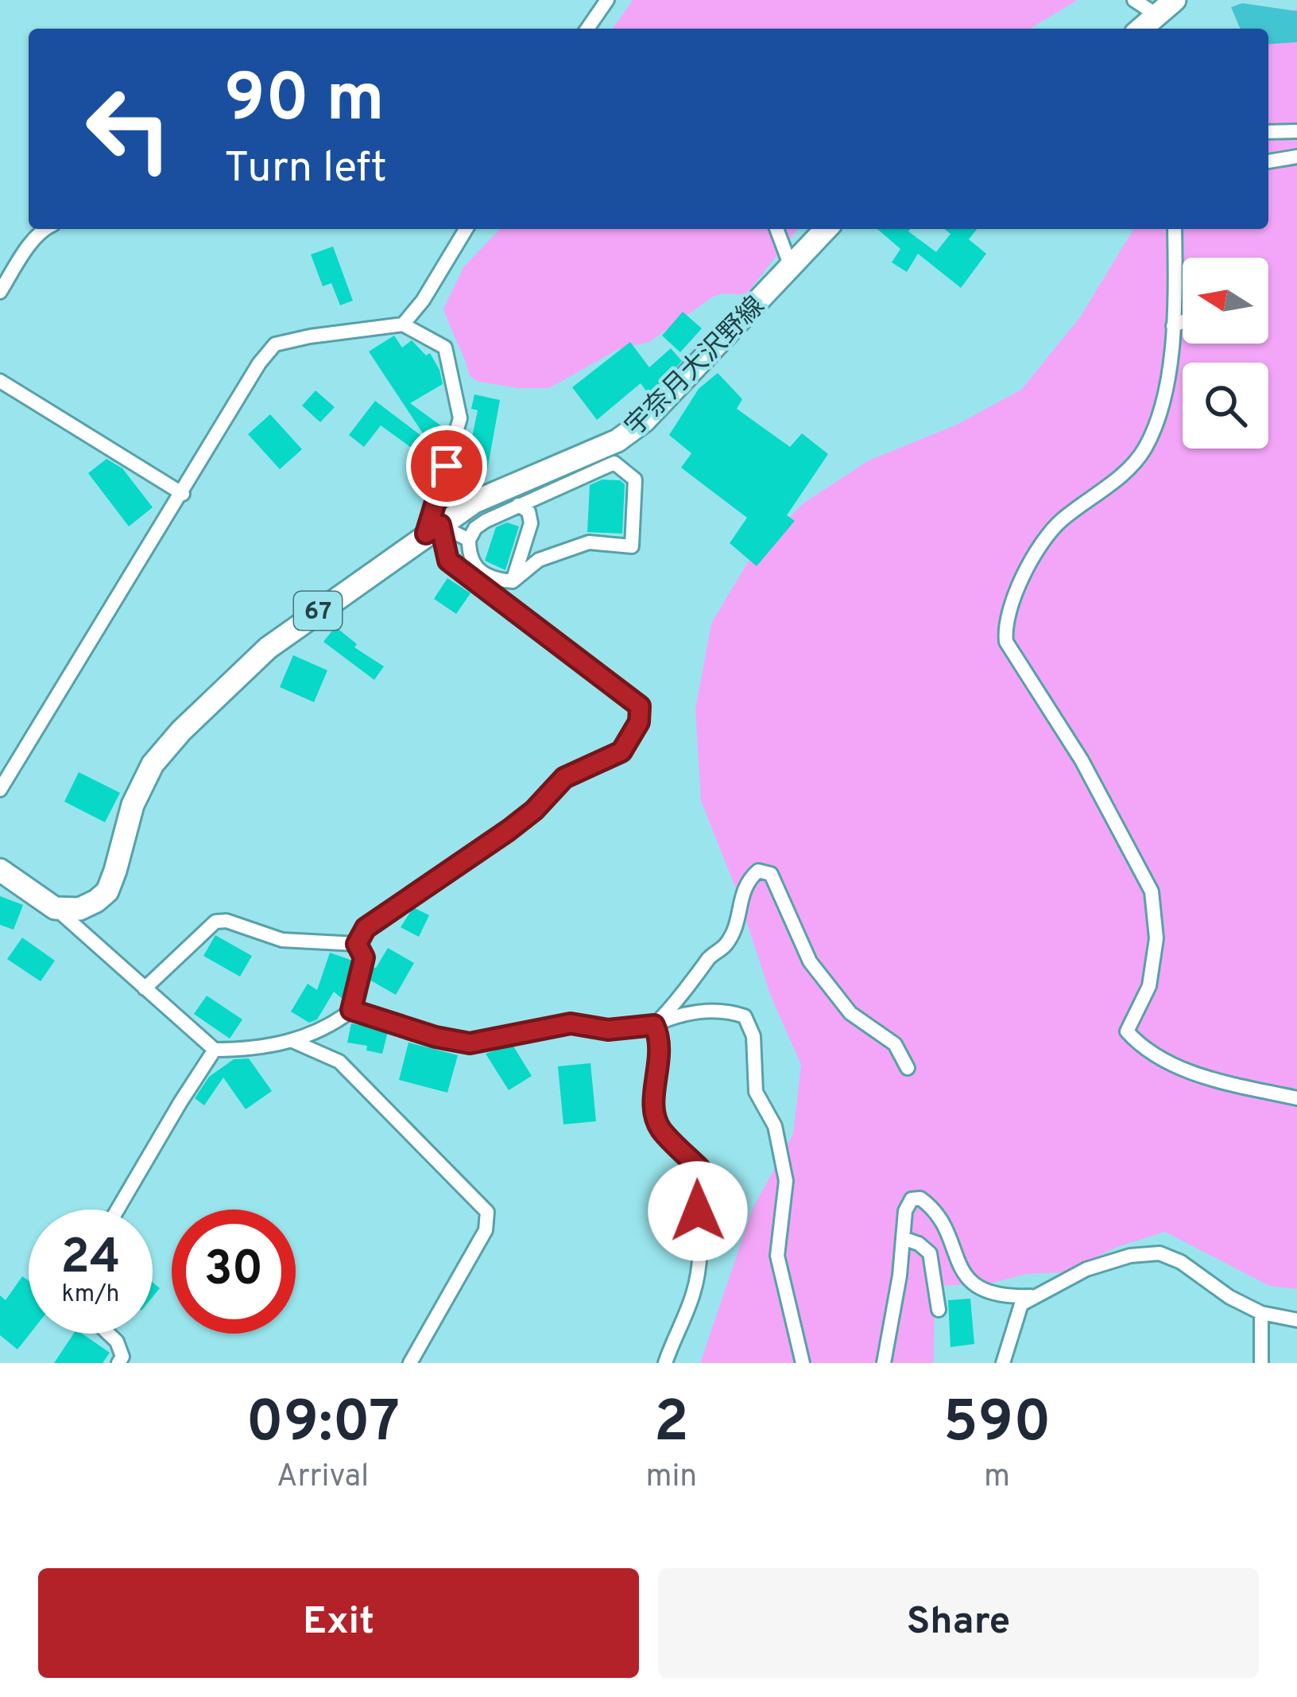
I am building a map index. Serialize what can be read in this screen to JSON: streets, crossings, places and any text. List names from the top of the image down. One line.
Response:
{"streets":{"main road":["宇奈月大沢野線","67"]},"north":"left","page":{"turn":["90 m","Turn left"],"speed":"24 km/h","limit":"30","eta":["09:07","Arrival","2","min","590","m"],"buttons":["Exit","Share"]}}
